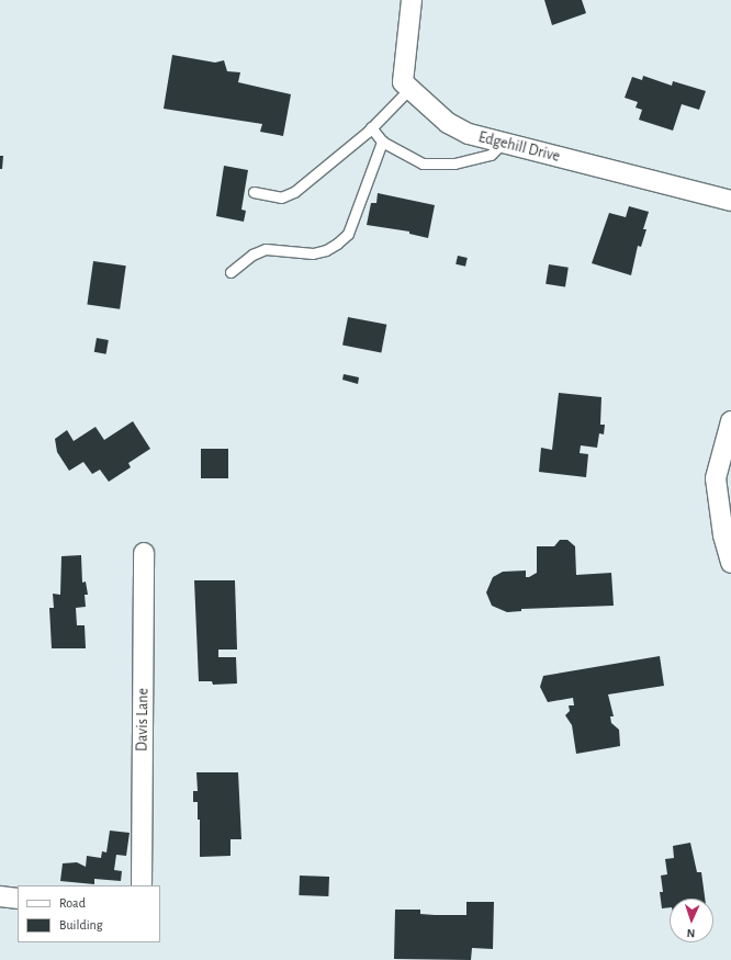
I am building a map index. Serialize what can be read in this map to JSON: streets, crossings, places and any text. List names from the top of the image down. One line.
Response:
{"streets":{"street":["Edgehill Drive","Davis Lane"]},"legend":["Road","Building"],"north":"bottom"}
